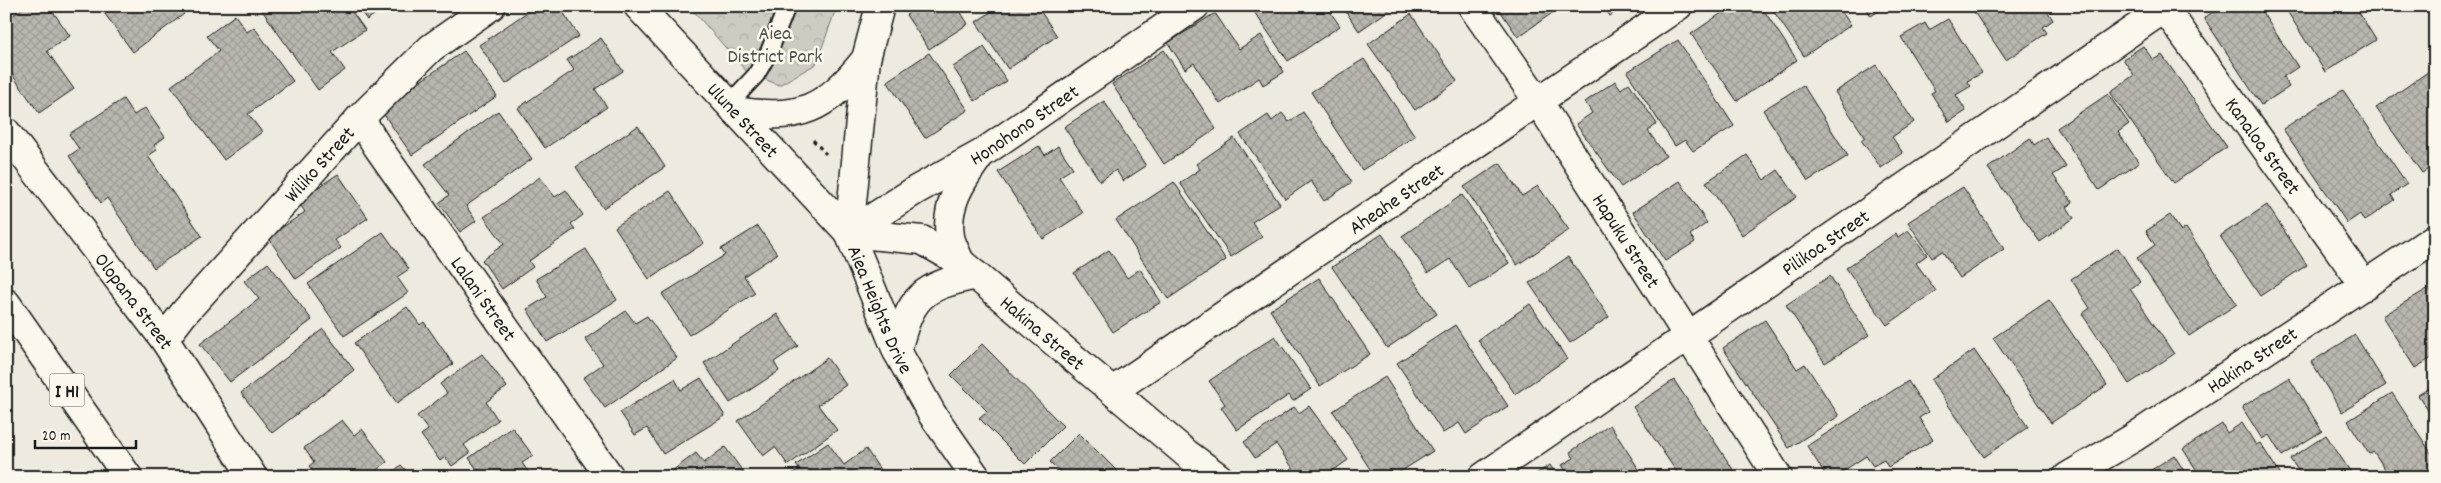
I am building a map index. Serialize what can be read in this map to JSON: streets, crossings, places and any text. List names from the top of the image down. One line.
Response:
{"streets":{"main road":["Ulune Street","Honohono Street","Kanaloa Street","Wiliko Street","Aheahe Street","Hapuku Street","Pilikoa Street","Lalani Street","Olopana Street","Aiea Heights Drive","Hakina Street","I H1"]},"crossings":[["Ulune Street","Honohono Street"],["Ulune Street","Aiea Heights Drive"],["Ulune Street","Hakina Street"],["Honohono Street","Aiea Heights Drive"],["Honohono Street","Hakina Street"],["Kanaloa Street","Pilikoa Street"],["Kanaloa Street","Hakina Street"],["Wiliko Street","Lalani Street"],["Wiliko Street","Olopana Street"],["Aheahe Street","Hapuku Street"],["Aheahe Street","Hakina Street"],["Hapuku Street","Pilikoa Street"],["Aiea Heights Drive","Hakina Street"]],"parks":["Aiea District Park"],"scale_bar":"20 m"}
